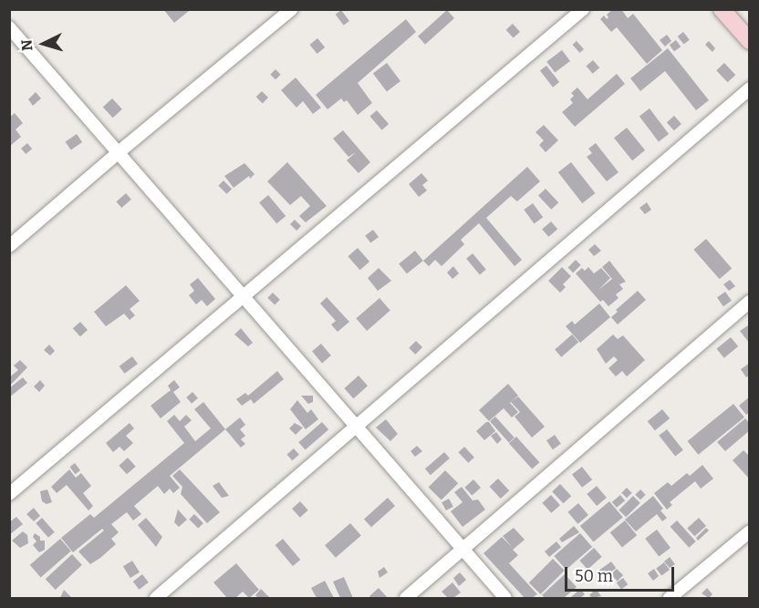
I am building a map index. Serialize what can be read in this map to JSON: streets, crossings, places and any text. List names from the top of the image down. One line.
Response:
{"scale_bar":"50 m","north":"left"}
